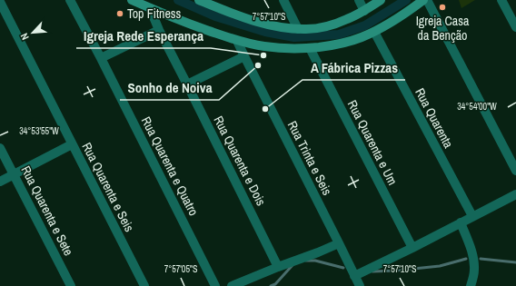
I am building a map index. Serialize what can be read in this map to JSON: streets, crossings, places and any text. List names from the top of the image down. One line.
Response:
{"streets":{"street":["Rua Quarenta","Rua Quarenta e Um","Rua Trinta e Seis","Rua Quarenta e Dois","Rua Quarenta e Quatro","Rua Quarenta e Seis","Rua Quarenta e Sete"]},"places":["Igreja Casa da Benção","Top Fitness","Igreja Rede Esperança","Sonho de Noiva","A Fábrica Pizzas"],"north":"bottom left","coordinates":["7°57'10\"S","34°54'00\"W","34°53'55\"W","7°57'05\"S"]}
